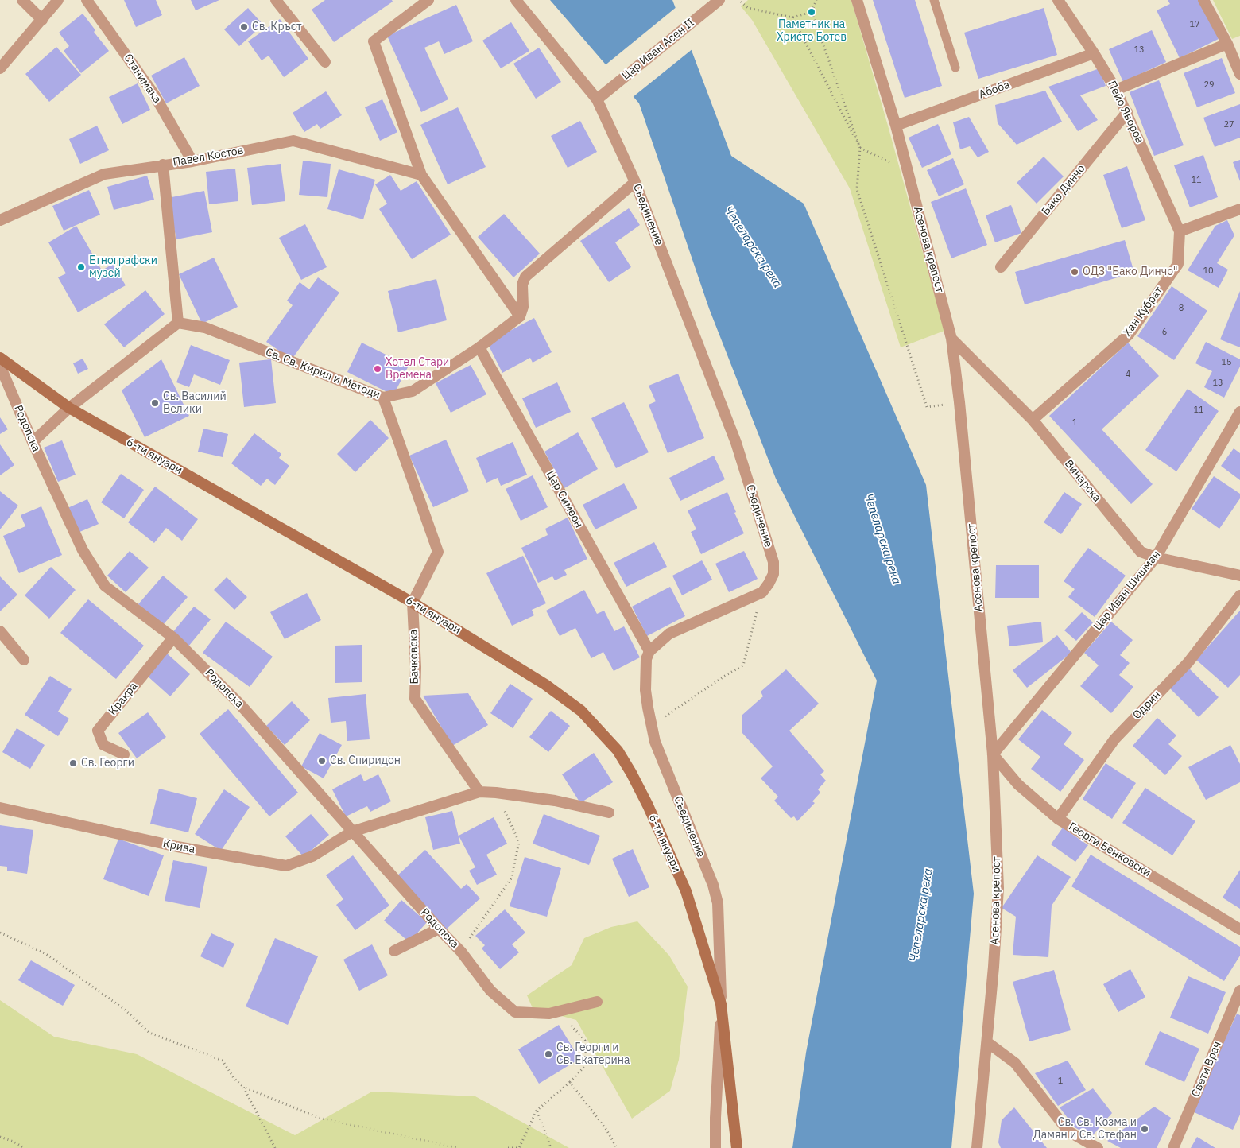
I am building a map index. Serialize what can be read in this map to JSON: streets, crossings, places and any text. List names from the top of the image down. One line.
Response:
{"streets":{"main road":["6-ти януари"],"street":["Цар Иван Асен II","Станимака","Абоба","Пейо Яворов","Павел Костов","Бако Динчо","Съединение","Асенова крепост","Хан Кубрат","Св. Св. Кирил и Методи","Родопска","Винарска","Цар Симеон","Цар Иван Шишман","Бачковска","Кракра","Одрин","Крива","Георги Бенковски","Свети Врач"]},"crossings":[["Цар Иван Асен II","Съединение"],["Станимака","Павел Костов"],["Абоба","Пейо Яворов"],["Абоба","Асенова крепост"],["Пейо Яворов","Бако Динчо"],["Пейо Яворов","Хан Кубрат"],["Съединение","6-ти януари"],["Съединение","Цар Симеон"],["Асенова крепост","Винарска"],["Асенова крепост","Цар Иван Шишман"],["Асенова крепост","Георги Бенковски"],["Хан Кубрат","Винарска"],["Св. Св. Кирил и Методи","Цар Симеон"],["Св. Св. Кирил и Методи","Бачковска"],["Родопска","Кракра"],["Родопска","Крива"],["6-ти януари","Бачковска"],["Винарска","Цар Иван Шишман"],["Цар Иван Шишман","Георги Бенковски"],["Одрин","Георги Бенковски"]],"water":["Чепеларска река"],"places":["Паметник на Христо Ботев","Св. Кръст","Етнографски музей","ОДЗ \"Бако Динчо\"","Хотел Стари Времена","Св. Василий Велики","Св. Спиридон","Св. Георги","Св. Георги и Св. Екатерина","Св. Св. Козма и Дамян и Св. Стефан"],"house_numbers":["17","13","29","27","11","10","8","6","15","4","13","11","1","1"]}
